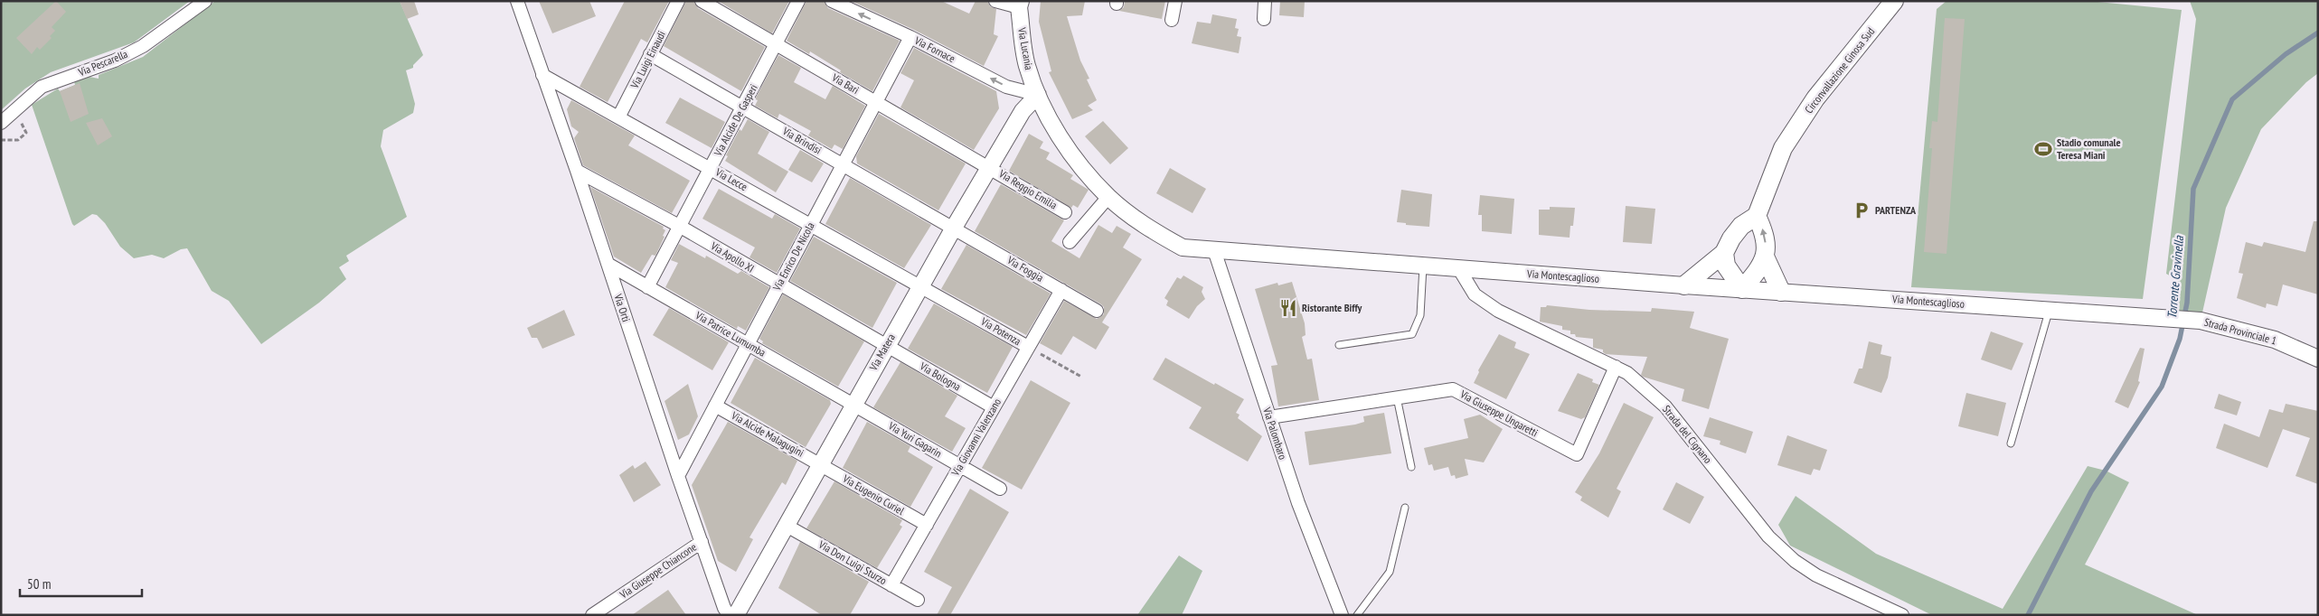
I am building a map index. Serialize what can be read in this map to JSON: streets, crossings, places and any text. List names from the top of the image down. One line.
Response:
{"streets":{"main road":["Circonvallazione Ginosa Sud"],"street":["Via Lucania","Via Fornace","Via Luigi Einaudi","Via Pescarella","Via Bari","Via Alcide De Gasperi","Via Brindisi","Via Lecce","Via Reggio Emilia","Via Enrico De Nicola","Via Apollo XI","Via Foggia","Via Montescaglioso","Via Orti","Via Potenza","Strada Provinciale 1","Via Patrice Lumumba","Via Matera","Via Bologna","Via Giuseppe Ungaretti","Via Palombaro","Via Alcide Malagugini","Strada del Cignano","Via Giovanni Valenzano","Via Yuri Gagarin","Via Eugenio Curiel","Via Don Luigi Sturzo","Via Giuseppe Chiancone"]},"crossings":[["Via Lucania","Via Fornace"],["Via Lucania","Via Montescaglioso"],["Via Lucania","Via Matera"],["Via Fornace","Via Enrico De Nicola"],["Via Fornace","Via Montescaglioso"],["Via Fornace","Via Matera"],["Via Luigi Einaudi","Via Brindisi"],["Via Luigi Einaudi","Via Lecce"],["Circonvallazione Ginosa Sud","Via Montescaglioso"],["Via Bari","Via Alcide De Gasperi"],["Via Bari","Via Reggio Emilia"],["Via Bari","Via Enrico De Nicola"],["Via Bari","Via Matera"],["Via Alcide De Gasperi","Via Brindisi"],["Via Alcide De Gasperi","Via Lecce"],["Via Alcide De Gasperi","Via Apollo XI"],["Via Alcide De Gasperi","Via Patrice Lumumba"],["Via Brindisi","Via Enrico De Nicola"],["Via Brindisi","Via Foggia"],["Via Brindisi","Via Matera"],["Via Lecce","Via Enrico De Nicola"],["Via Lecce","Via Orti"],["Via Lecce","Via Potenza"],["Via Lecce","Via Matera"],["Via Reggio Emilia","Via Matera"],["Via Enrico De Nicola","Via Apollo XI"],["Via Enrico De Nicola","Via Orti"],["Via Enrico De Nicola","Via Patrice Lumumba"],["Via Enrico De Nicola","Via Alcide Malagugini"],["Via Apollo XI","Via Orti"],["Via Apollo XI","Via Matera"],["Via Apollo XI","Via Bologna"],["Via Foggia","Via Matera"],["Via Foggia","Via Giovanni Valenzano"],["Via Montescaglioso","Strada Provinciale 1"],["Via Montescaglioso","Via Matera"],["Via Montescaglioso","Via Palombaro"],["Via Montescaglioso","Strada del Cignano"],["Via Orti","Via Patrice Lumumba"],["Via Orti","Via Giuseppe Chiancone"],["Via Potenza","Via Matera"],["Via Potenza","Via Giovanni Valenzano"],["Via Patrice Lumumba","Via Matera"],["Via Patrice Lumumba","Via Yuri Gagarin"],["Via Matera","Via Bologna"],["Via Matera","Via Alcide Malagugini"],["Via Matera","Via Yuri Gagarin"],["Via Matera","Via Eugenio Curiel"],["Via Matera","Via Don Luigi Sturzo"],["Via Bologna","Via Giovanni Valenzano"],["Via Giuseppe Ungaretti","Via Palombaro"],["Via Giuseppe Ungaretti","Strada del Cignano"],["Via Alcide Malagugini","Via Eugenio Curiel"],["Via Giovanni Valenzano","Via Yuri Gagarin"],["Via Giovanni Valenzano","Via Eugenio Curiel"],["Via Giovanni Valenzano","Via Don Luigi Sturzo"]],"one_way":["Via Fornace"],"water":["Torrente Gravinella"],"places":{"sports":["Stadio comunale Teresa Miani"],"parking":["PARTENZA"],"restaurant":["Ristorante Biffy"]},"scale_bar":"50 m"}
